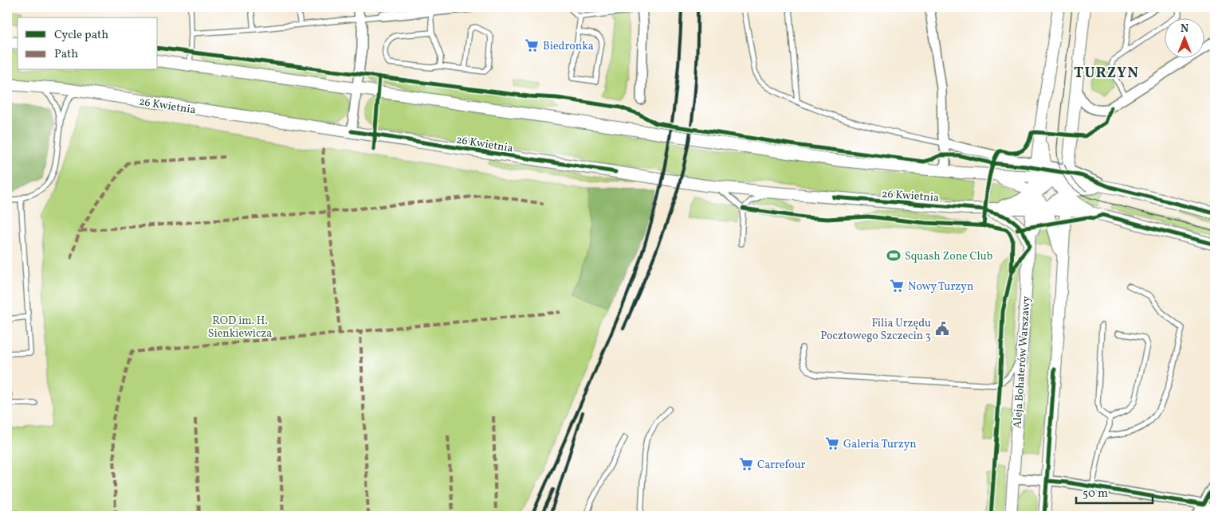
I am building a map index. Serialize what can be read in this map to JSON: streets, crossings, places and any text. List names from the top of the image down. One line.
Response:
{"streets":{"street":["26 Kwietnia","Aleja Bohaterów Warszawy"]},"crossings":[["26 Kwietnia","Aleja Bohaterów Warszawy"]],"districts":["TURZYN"],"parks":["ROD im. H. Sienkiewicza"],"places":{"supermarket":["Biedronka","Nowy Turzyn","Galeria Turzyn","Carrefour"],"sports":["Squash Zone Club"],"public building":["Filia Urzędu Pocztowego Szczecin 3"]},"legend":["Cycle path","Path"],"scale_bar":"50 m","north":"top"}
